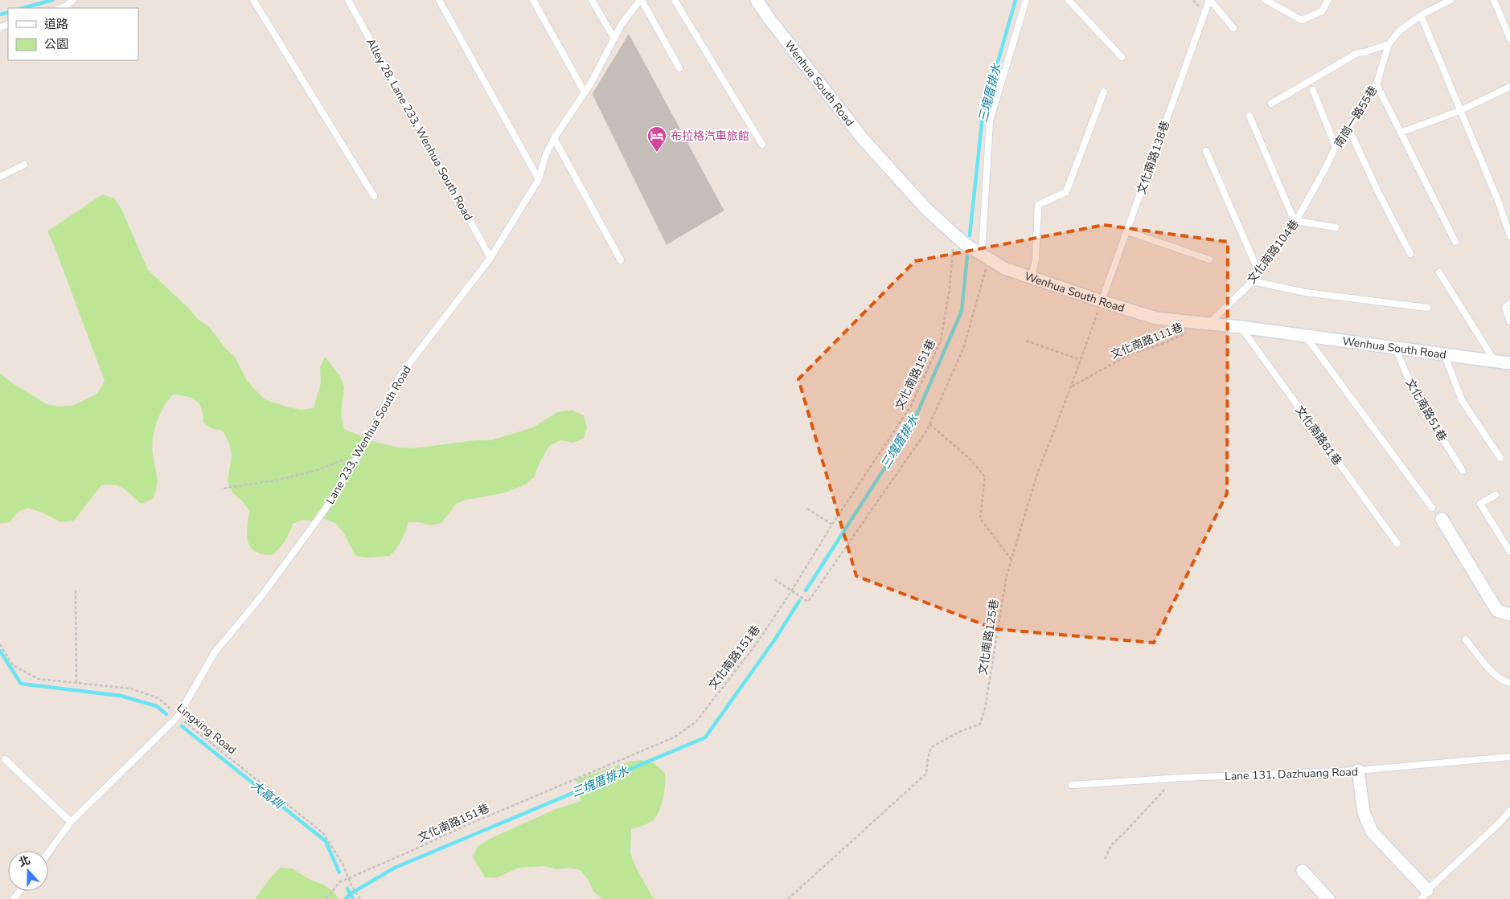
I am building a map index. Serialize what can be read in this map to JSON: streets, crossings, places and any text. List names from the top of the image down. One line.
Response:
{"streets":{"street":["Wenhua South Road"],"lane":["南崗一路55巷","Alley 28, Lane 233, Wenhua South Road","文化南路138巷","文化南路104巷","文化南路51巷","Lane 233, Wenhua South Road","文化南路81巷","Lane 131, Dazhuang Road"],"path":["文化南路111巷","文化南路151巷","文化南路125巷","Lingxing Road"]},"crossings":[["Wenhua South Road","文化南路138巷"],["Wenhua South Road","文化南路104巷"],["Wenhua South Road","文化南路151巷"],["Wenhua South Road","文化南路51巷"],["Wenhua South Road","文化南路81巷"],["Wenhua South Road","文化南路125巷"],["南崗一路55巷","文化南路104巷"],["Alley 28, Lane 233, Wenhua South Road","Lane 233, Wenhua South Road"],["文化南路138巷","文化南路125巷"],["文化南路111巷","文化南路125巷"],["Lane 233, Wenhua South Road","Lingxing Road"]],"water":["三塊厝排水","大高圳"],"places":{"hotel":["布拉格汽車旅館"]},"legend":["道路","公園"],"north":"top"}
